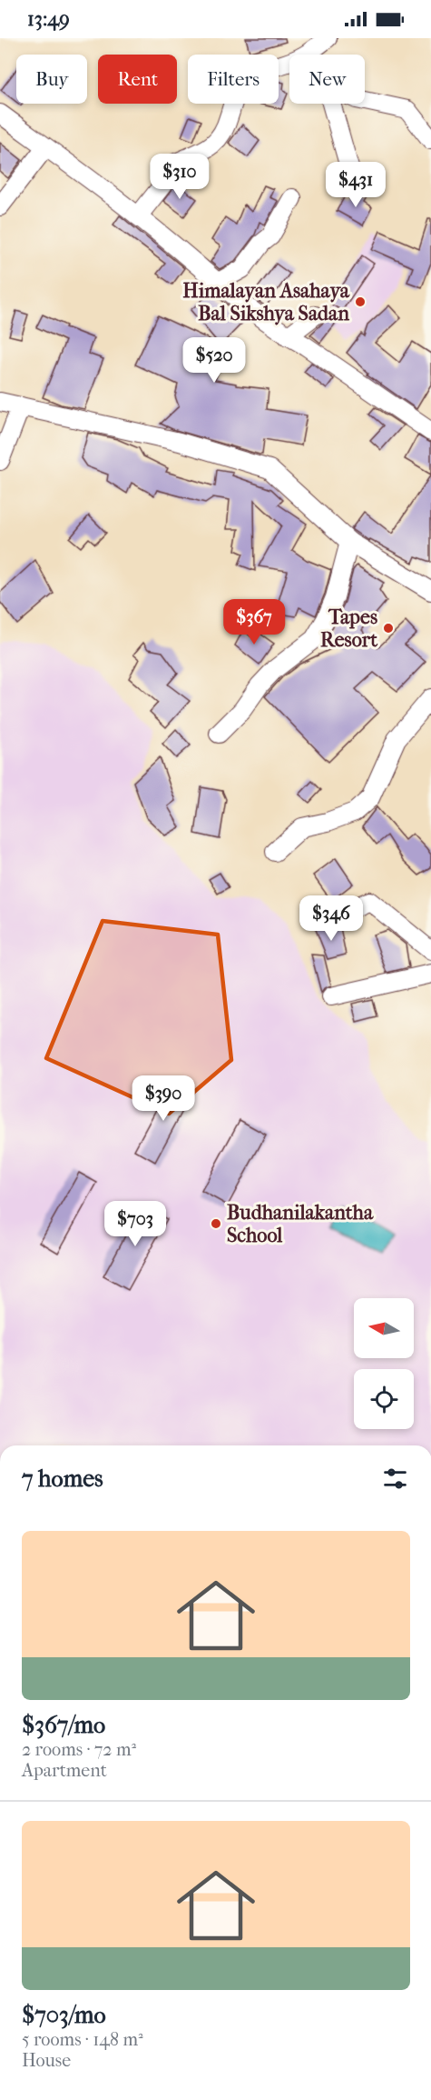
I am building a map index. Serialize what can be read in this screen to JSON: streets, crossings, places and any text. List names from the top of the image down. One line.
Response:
{"places":["Himalayan Asahaya Bal Sikshya Sadan","Tapes Resort","Budhanilakantha School"],"north":"left","page":{"status":"13:49","chip":["Buy","Rent","Filters","New"],"price":["$310","$431","$520","$367","$346","$390","$703"],"heading":"7 homes","list":[{"name":"$367/mo","note":"2 rooms · 72 m² · Apartment"},{"name":"$703/mo","note":"5 rooms · 148 m² · House"}]}}
